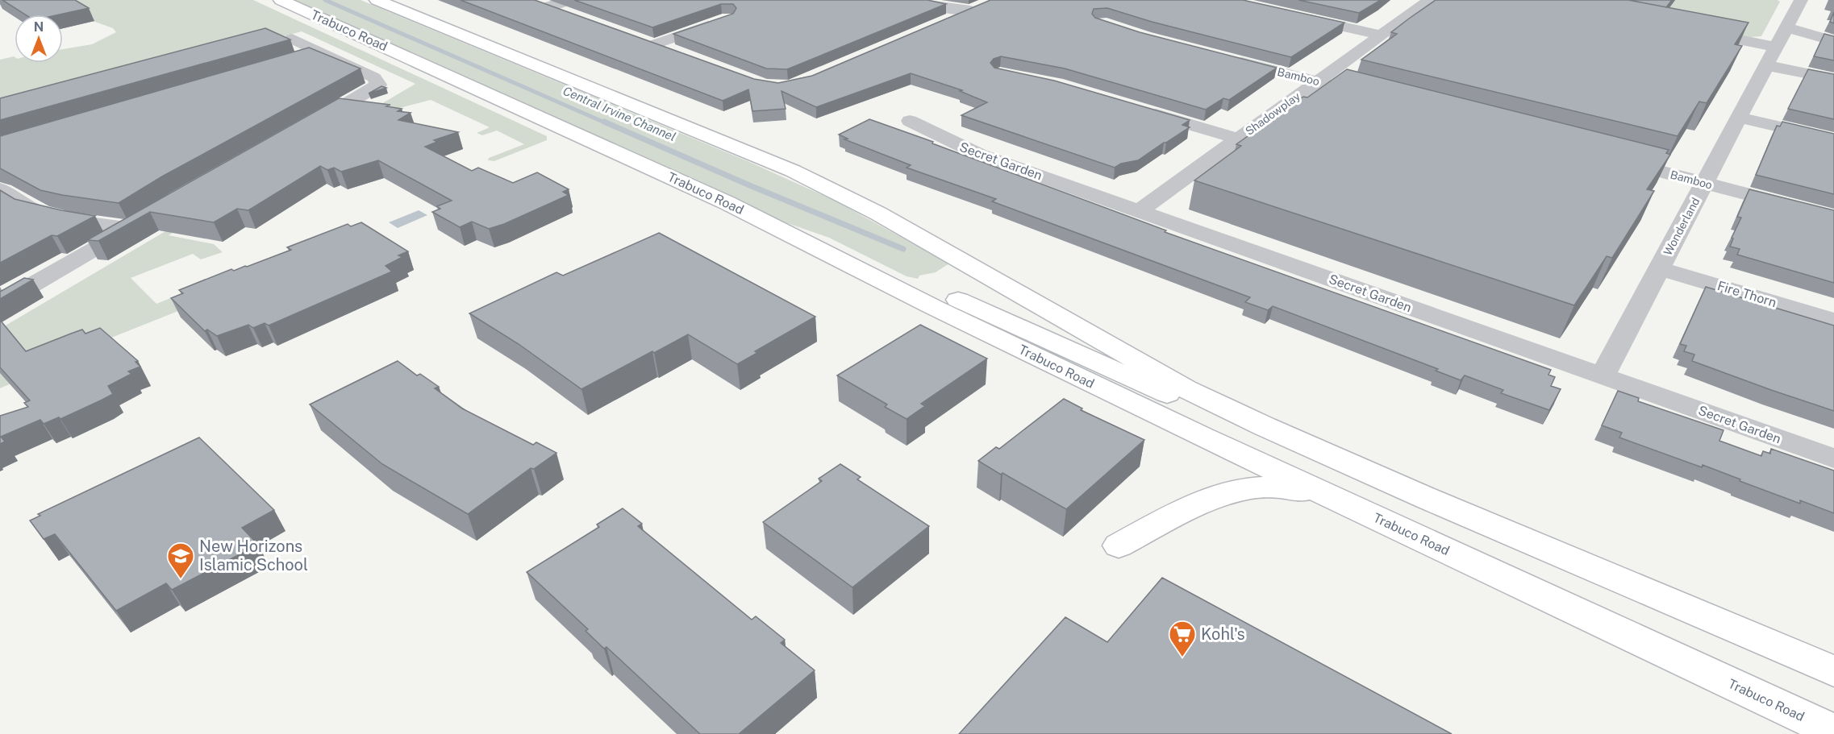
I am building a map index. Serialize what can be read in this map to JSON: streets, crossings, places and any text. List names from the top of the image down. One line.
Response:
{"streets":{"main road":["Trabuco Road"],"street":["Bamboo","Shadowplay","Secret Garden","Wonderland","Fire Thorn"]},"crossings":[["Bamboo","Shadowplay"],["Bamboo","Wonderland"],["Shadowplay","Secret Garden"],["Secret Garden","Wonderland"],["Wonderland","Fire Thorn"]],"water":["Central Irvine Channel"],"places":{"school or university":["New Horizons Islamic School"],"supermarket":["Kohl's"]},"north":"top"}
